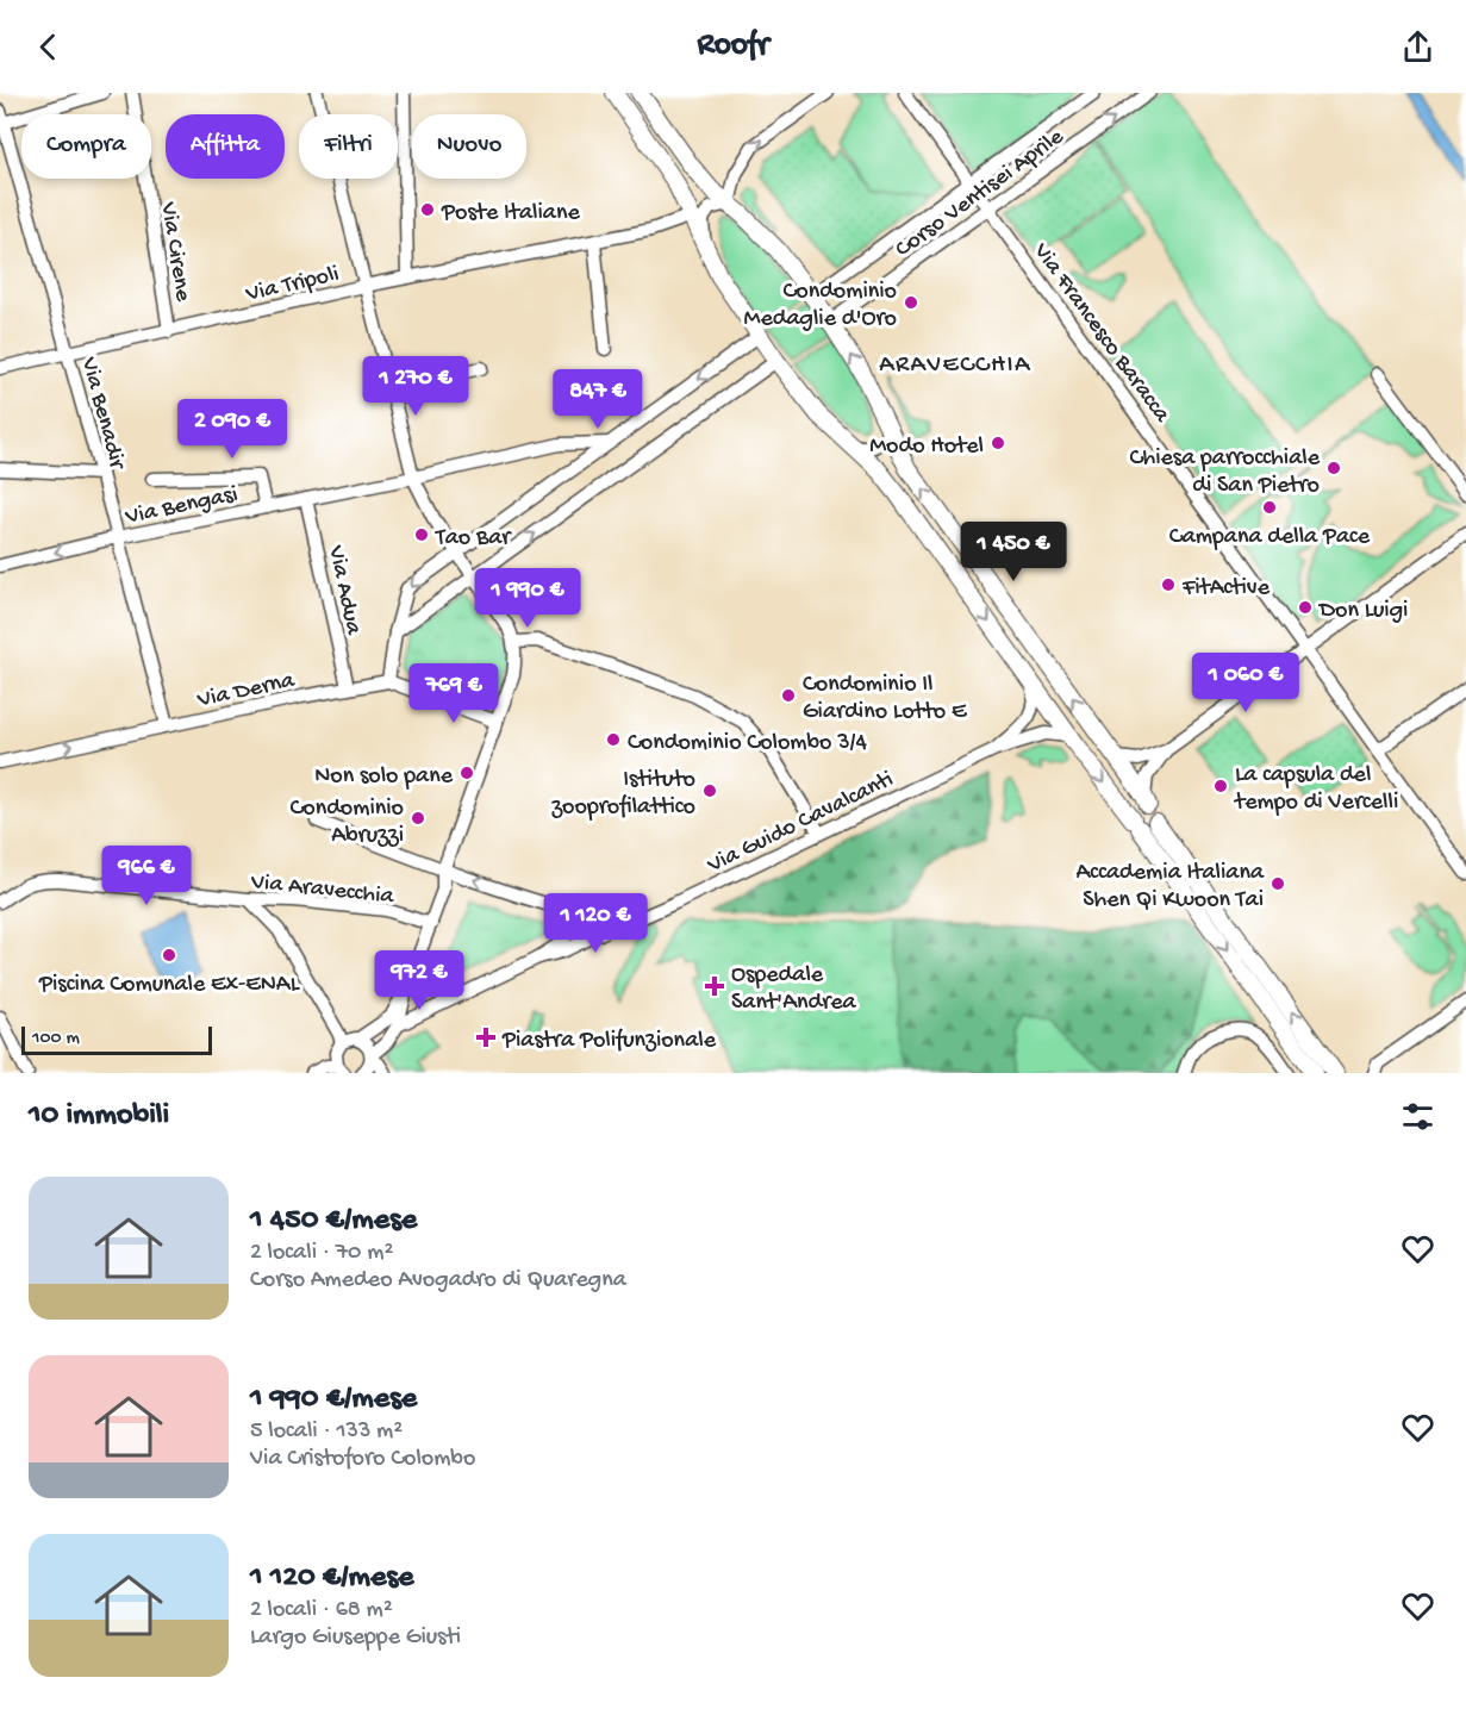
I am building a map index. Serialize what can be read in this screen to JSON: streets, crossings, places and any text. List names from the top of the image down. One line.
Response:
{"streets":{"street":["Corso Ventisei Aprile","Via Cirene","Via Tripoli","Via Francesco Baracca","Via Benadir","Via Bengasi","Via Adua","Via Derna","Via Guido Cavalcanti","Via Aravecchia"]},"crossings":[["Corso Ventisei Aprile","Via Francesco Baracca"],["Via Cirene","Via Tripoli"],["Via Tripoli","Via Benadir"],["Via Benadir","Via Bengasi"],["Via Benadir","Via Derna"],["Via Bengasi","Via Adua"],["Via Adua","Via Derna"]],"districts":["ARAVECCHIA"],"places":{"other":["Poste Italiane","Condominio Medaglie d'Oro","Modo Hotel","Chiesa parrocchiale di San Pietro","Campana della Pace","Tao Bar","FitActive","Don Luigi","Condominio Il Giardino Lotto E","Condominio Colombo 3/4","Non solo pane","La capsula del tempo di Vercelli","Istituto zooprofilattico","Condominio Abruzzi","Accademia Italiana Shen Qi Kwoon Tai","Piscina Comunale Ex-ENAL"],"health":["Ospedale Sant'Andrea","Piastra Polifunzionale"]},"scale_bar":"100 m","page":{"header":"Roofr","chip":["Compra","Affitta","Filtri","Nuovo"],"price":["1 270 €","847 €","2 090 €","1 450 €","1 990 €","1 060 €","769 €","966 €","1 120 €","972 €"],"scale":"100 m","heading":"10 immobili","list":[{"name":"1 450 €/mese","note":"2 locali · 70 m² · Corso Amedeo Avogadro di Quaregna"},{"name":"1 990 €/mese","note":"5 locali · 133 m² · Via Cristoforo Colombo"},{"name":"1 120 €/mese","note":"2 locali · 68 m² · Largo Giuseppe Giusti"}]}}
